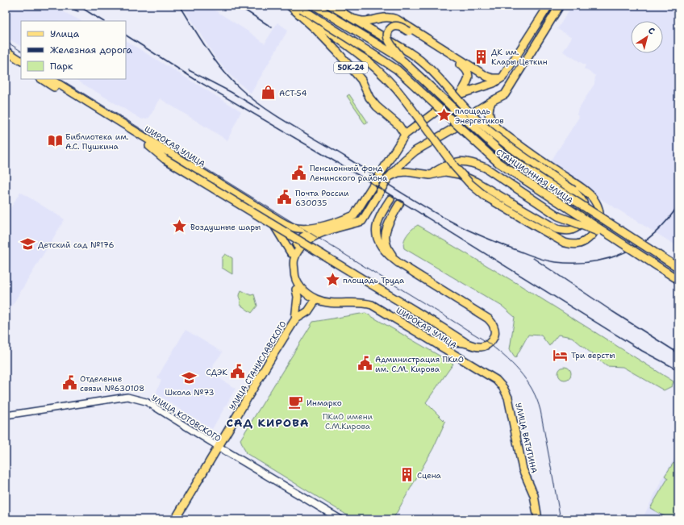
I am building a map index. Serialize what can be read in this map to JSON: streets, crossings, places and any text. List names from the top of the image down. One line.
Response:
{"streets":{"main road":["50К-24","ШИРОКАЯ УЛИЦА","СТАНЦИОННАЯ УЛИЦА","УЛИЦА СТАНИСЛАВСКОГО","УЛИЦА КОТОВСКОГО","УЛИЦА ВАТУТИНА"]},"crossings":[["ШИРОКАЯ УЛИЦА","УЛИЦА ВАТУТИНА"],["УЛИЦА СТАНИСЛАВСКОГО","УЛИЦА КОТОВСКОГО"]],"districts":["САД КИРОВА"],"parks":["ПКиО имени С.М.Кирова"],"places":{"building":["ДК им. Клары Цеткин","Сцена"],"shop":["АСТ-54"],"place":["площадь Энергетиков","Воздушные шары","площадь Труда"],"library":["Библиотека им. А.С. Пушкина"],"public building":["Пенсионный фонд Ленинского района","Почта России 630035","Администрация ПКиО им. С.М. Кирова","СДЭК","Отделение связи №630108"],"school or university":["Детский сад №176","Школа №73"],"hotel":["Три версты"],"cafe":["Инмарко"]},"legend":["Улица","Железная дорога","Парк"],"north":"top right"}
